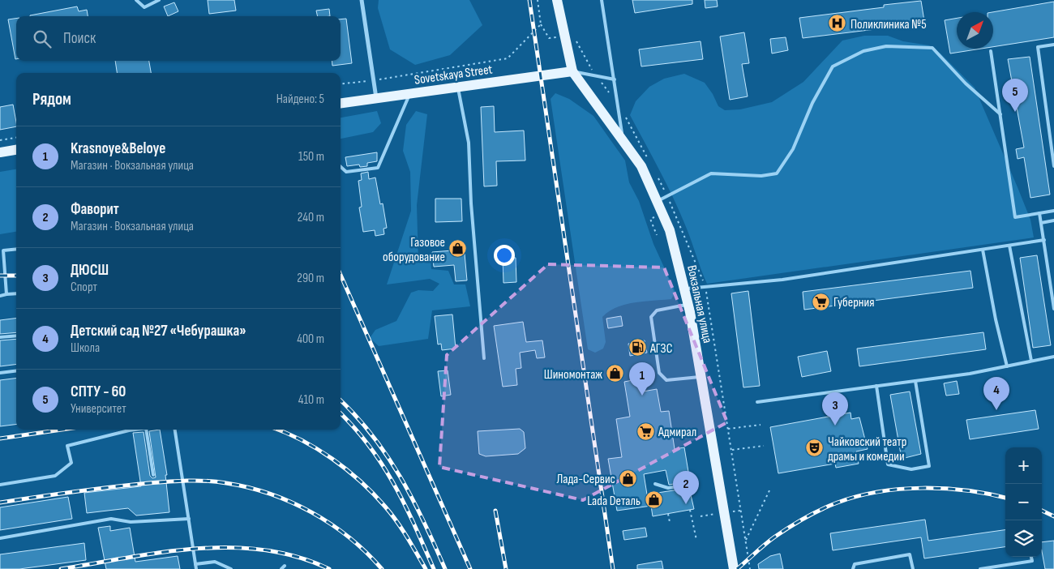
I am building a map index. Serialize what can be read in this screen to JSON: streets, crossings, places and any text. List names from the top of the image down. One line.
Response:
{"streets":{"main road":["Sovetskaya Street","Вокзальная улица"]},"crossings":[["Sovetskaya Street","Вокзальная улица"]],"places":{"hospital":["Поликлиника №5"],"shop":["Газовое оборудование","Шиномонтаж","Лада-Сервис","Lada Dеталь"],"supermarket":["Губерния","Адмирал"],"fuel station":["АГЗС"],"theatre":["Чайковский театр драмы и комедии"]},"north":"top right","page":{"search":"Поиск","heading":["Рядом","Найдено: 5"],"pins":["5","1","4","3","2"],"list":[{"mark":"1","name":"Krasnoye&Beloye","note":"Магазин · Вокзальная улица","value":"150 m"},{"mark":"2","name":"Фаворит","note":"Магазин · Вокзальная улица","value":"240 m"},{"mark":"3","name":"ДЮСШ","note":"Спорт","value":"290 m"},{"mark":"4","name":"Детский сад №27 «Чебурашка»","note":"Школа","value":"400 m"},{"mark":"5","name":"СПТУ - 60","note":"Университет","value":"410 m"}],"map_buttons":["+","−"]}}
